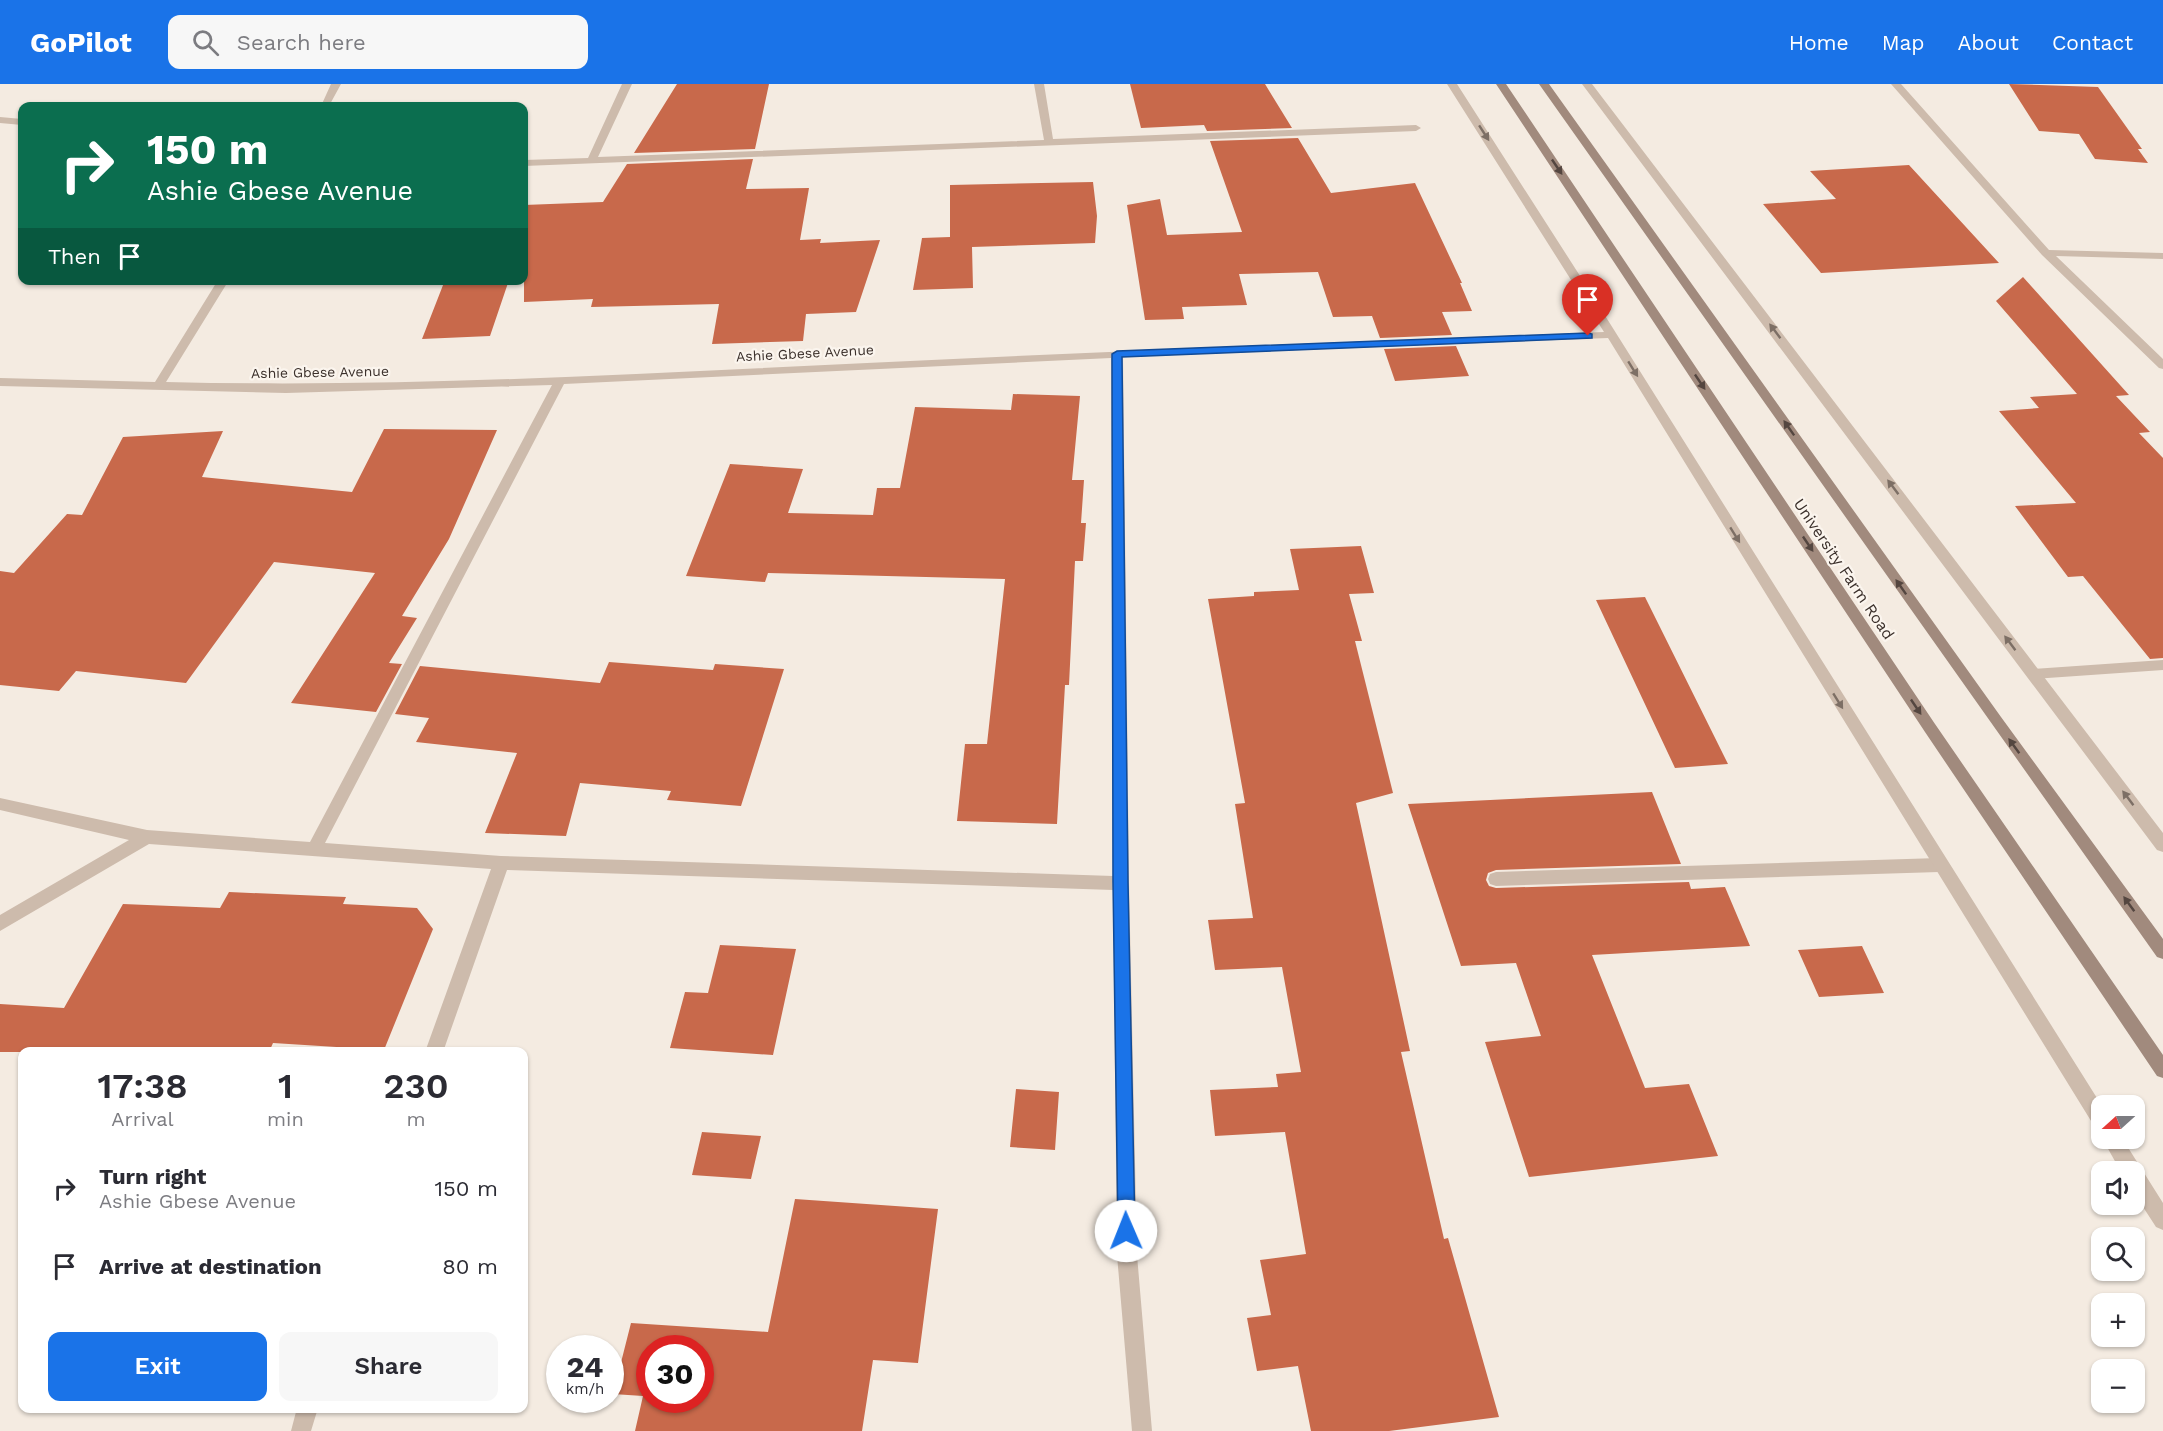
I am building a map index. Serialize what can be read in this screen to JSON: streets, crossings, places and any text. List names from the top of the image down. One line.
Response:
{"streets":{"street":["Ashie Gbese Avenue","University Farm Road"]},"north":"left","page":{"header":"GoPilot","search":"Search here","nav":["Home","Map","About","Contact"],"turn":["150 m","Ashie Gbese Avenue"],"then":"Then","eta":["17:38","Arrival","1","min","230","m"],"map_buttons":["+","−"],"list":[{"name":"Turn right","note":"Ashie Gbese Avenue","value":"150 m"},{"name":"Arrive at destination","value":"80 m"}],"buttons":["Exit","Share"],"speed":"24 km/h","limit":"30"}}
